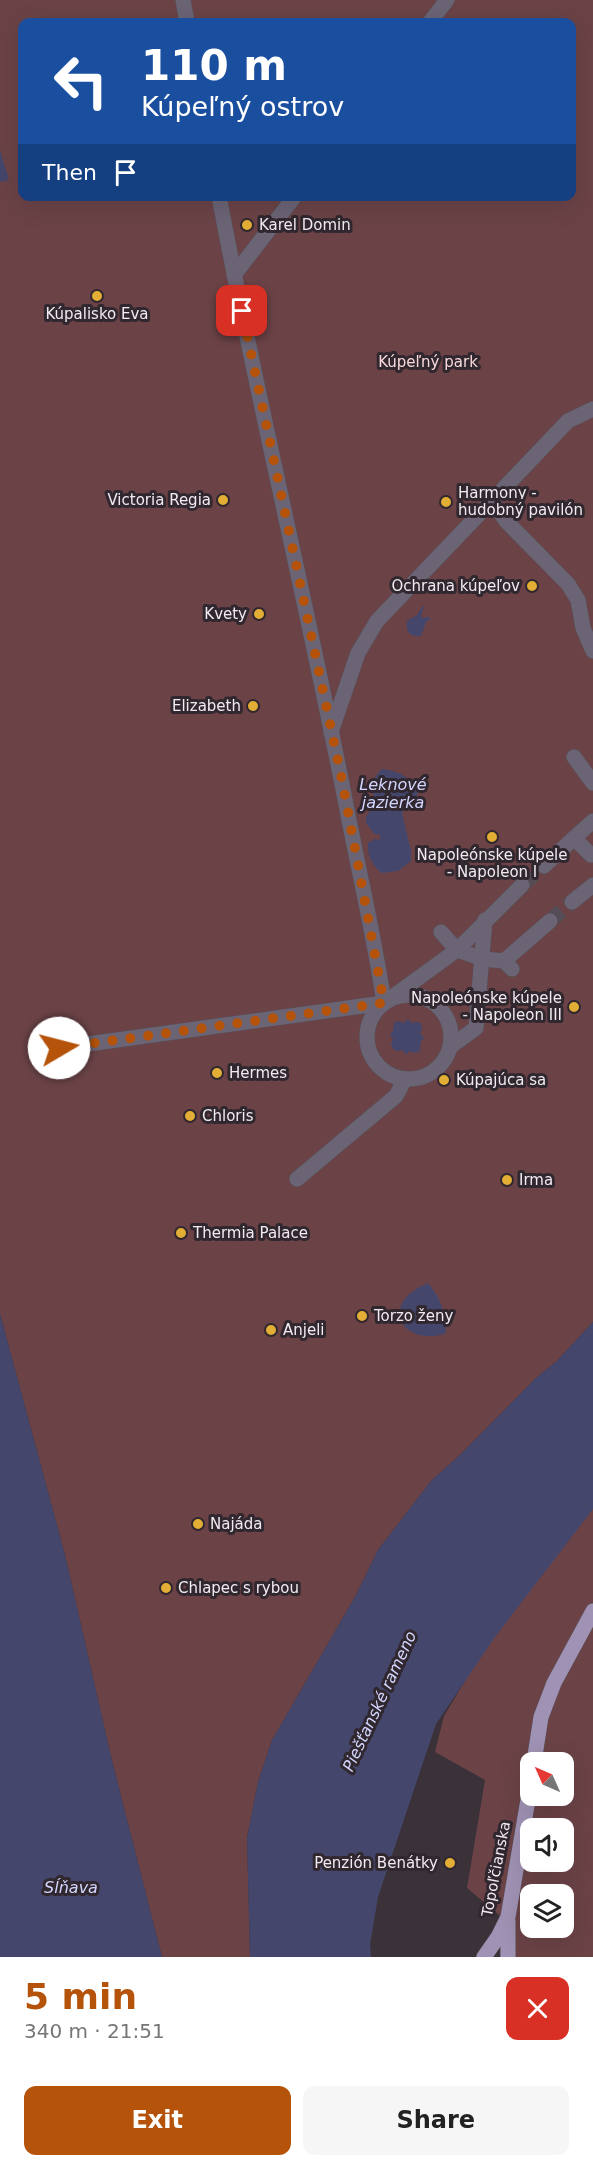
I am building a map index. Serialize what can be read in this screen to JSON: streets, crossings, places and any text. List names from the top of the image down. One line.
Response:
{"streets":{"main road":["Topoľčianska"]},"water":["Leknové jazierka","Piešťanské rameno","Sĺňava"],"parks":["Kúpeľný park"],"places":["Karel Domin","Kúpalisko Eva","Victoria Regia","Harmony - hudobný pavilón","Ochrana kúpeľov","Kvety","Elizabeth","Napoleónske kúpele - Napoleon I","Napoleónske kúpele - Napoleon III","Hermes","Kúpajúca sa","Chloris","Irma","Thermia Palace","Torzo ženy","Anjeli","Najáda","Chlapec s rybou","Penzión Benátky"],"north":"top left","page":{"turn":["110 m","Kúpeľný ostrov"],"then":"Then","heading":["5 min","340 m · 21:51"],"buttons":["Exit","Share"]}}
